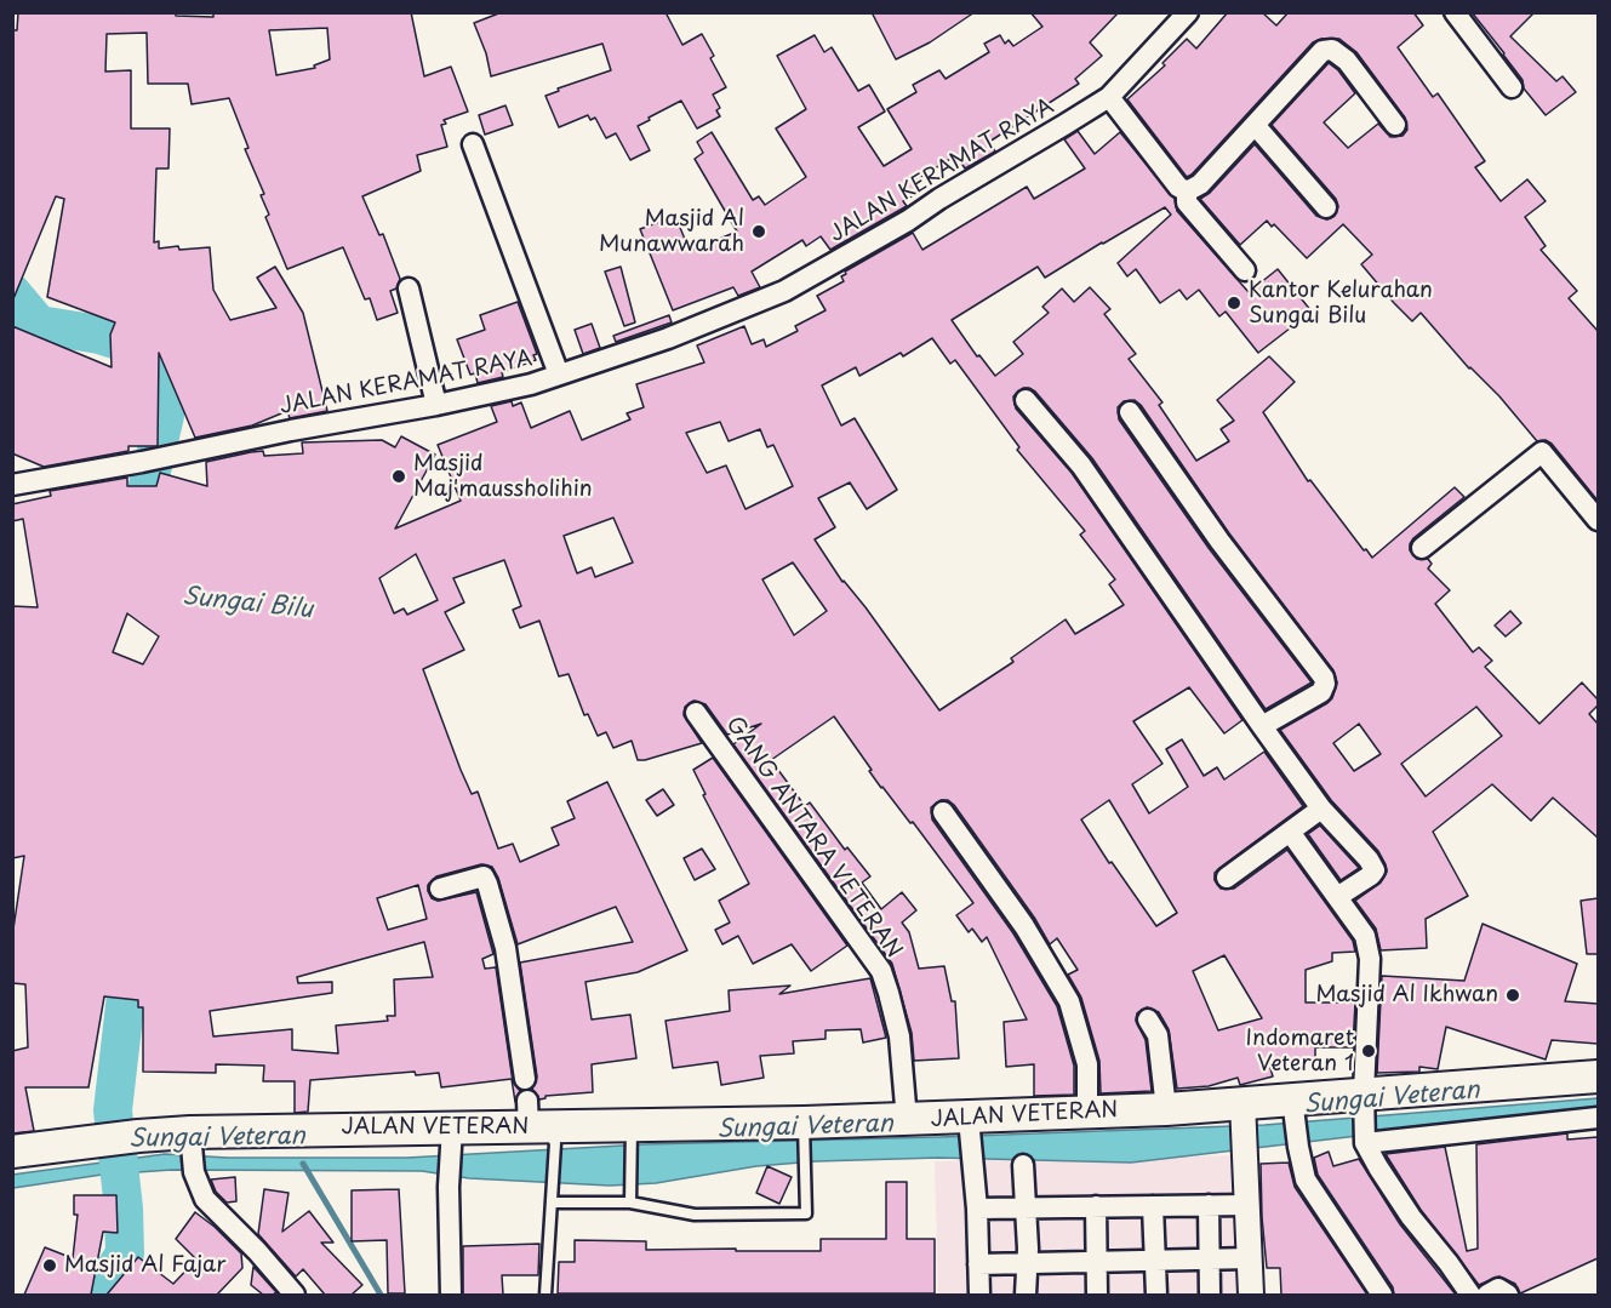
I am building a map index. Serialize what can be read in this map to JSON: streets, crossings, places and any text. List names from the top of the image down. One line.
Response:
{"streets":{"main road":["JALAN VETERAN"],"street":["JALAN KERAMAT RAYA","GANG ANTARA VETERAN"]},"crossings":[["GANG ANTARA VETERAN","JALAN VETERAN"]],"water":["Sungai Bilu","Sungai Veteran"],"places":["Masjid Al Munawwarah","Kantor Kelurahan Sungai Bilu","Masjid Maj'maussholihin","Masjid Al Ikhwan","Indomaret Veteran 1","Masjid Al Fajar"]}
